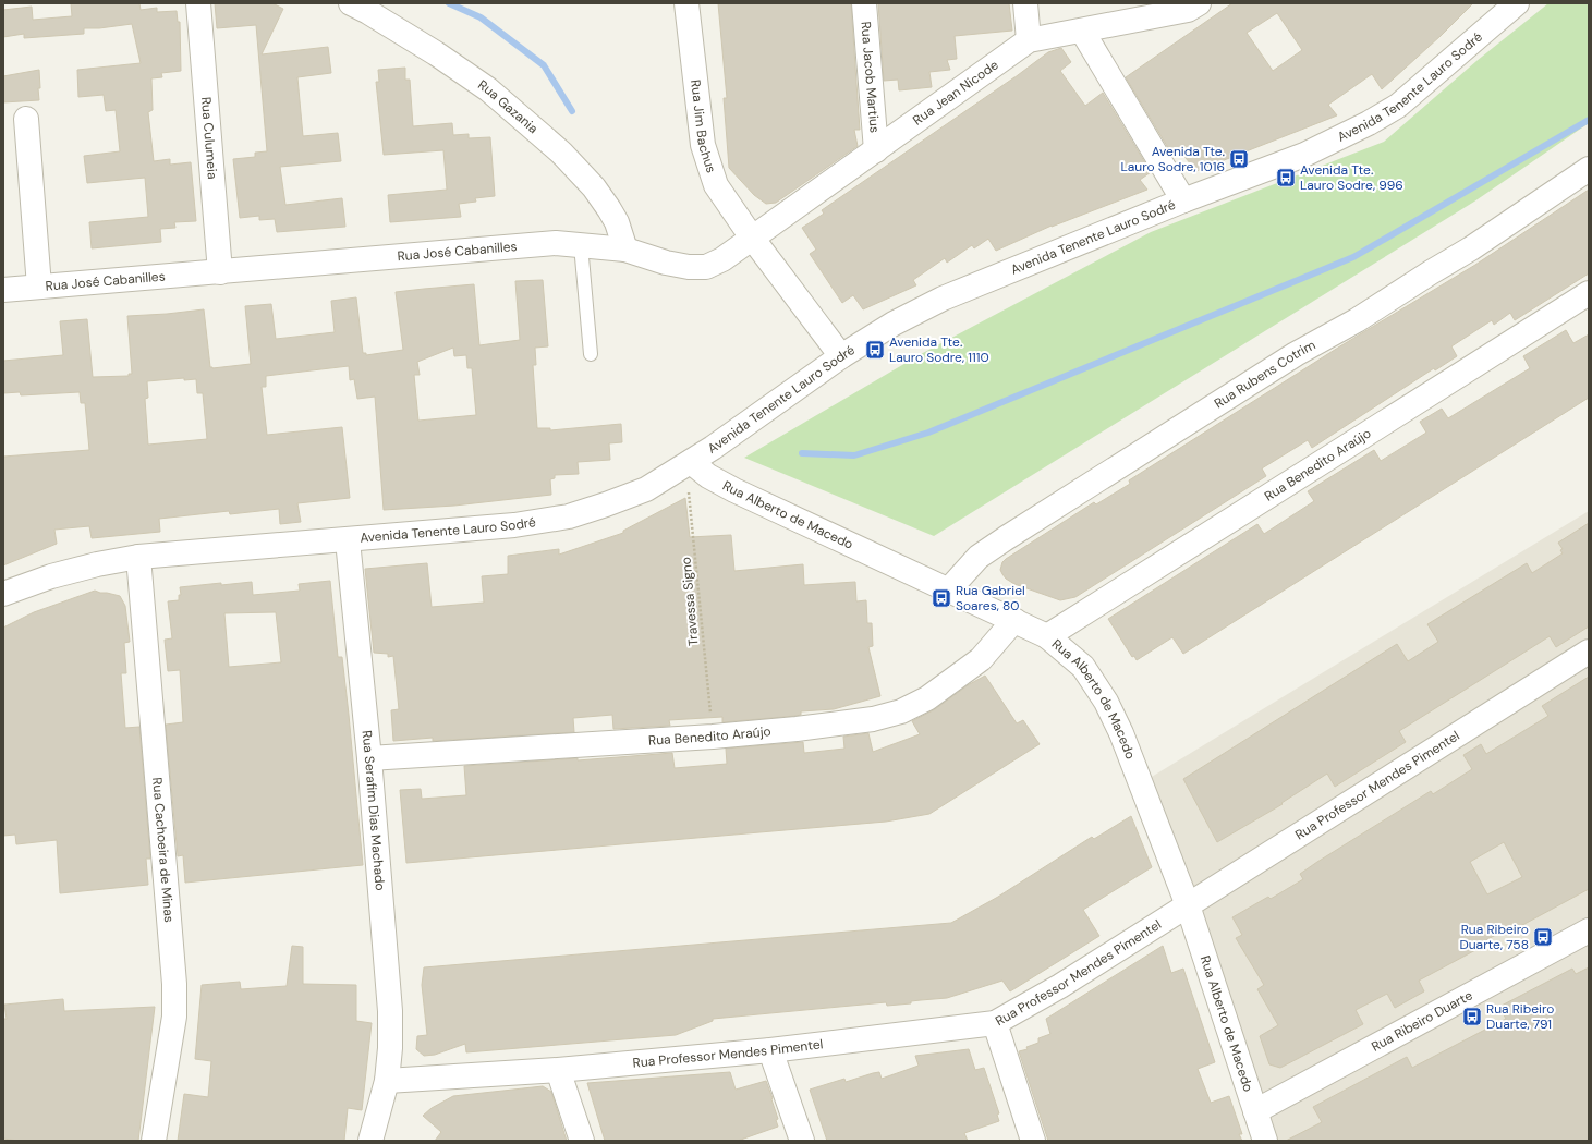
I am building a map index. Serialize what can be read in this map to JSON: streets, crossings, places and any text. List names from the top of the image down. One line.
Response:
{"streets":{"street":["Rua Jacob Martius","Avenida Tenente Lauro Sodré","Rua Jean Nicode","Rua Gazania","Rua Jim Bachus","Rua Culumeia","Rua José Cabanilles","Rua Rubens Cotrim","Rua Benedito Araújo","Rua Alberto de Macedo","Rua Professor Mendes Pimentel","Rua Serafim Dias Machado","Rua Cachoeira de Minas","Rua Ribeiro Duarte"],"path":["Travessa Signo"]},"crossings":[["Rua Jacob Martius","Rua Jean Nicode"],["Avenida Tenente Lauro Sodré","Rua Alberto de Macedo"],["Avenida Tenente Lauro Sodré","Travessa Signo"],["Avenida Tenente Lauro Sodré","Rua Serafim Dias Machado"],["Avenida Tenente Lauro Sodré","Rua Cachoeira de Minas"],["Rua Jean Nicode","Rua Jim Bachus"],["Rua Jean Nicode","Rua José Cabanilles"],["Rua Gazania","Rua José Cabanilles"],["Rua Jim Bachus","Rua José Cabanilles"],["Rua Culumeia","Rua José Cabanilles"],["Rua Rubens Cotrim","Rua Alberto de Macedo"],["Rua Benedito Araújo","Rua Alberto de Macedo"],["Rua Benedito Araújo","Travessa Signo"],["Rua Benedito Araújo","Rua Serafim Dias Machado"],["Rua Alberto de Macedo","Travessa Signo"],["Rua Alberto de Macedo","Rua Professor Mendes Pimentel"],["Rua Alberto de Macedo","Rua Ribeiro Duarte"],["Rua Professor Mendes Pimentel","Rua Serafim Dias Machado"]],"places":{"bus stop":["Avenida Tte. Lauro Sodre, 1016","Avenida Tte. Lauro Sodre, 996","Avenida Tte. Lauro Sodre, 1110","Rua Gabriel Soares, 80","Rua Ribeiro Duarte, 758","Rua Ribeiro Duarte, 791"]}}
